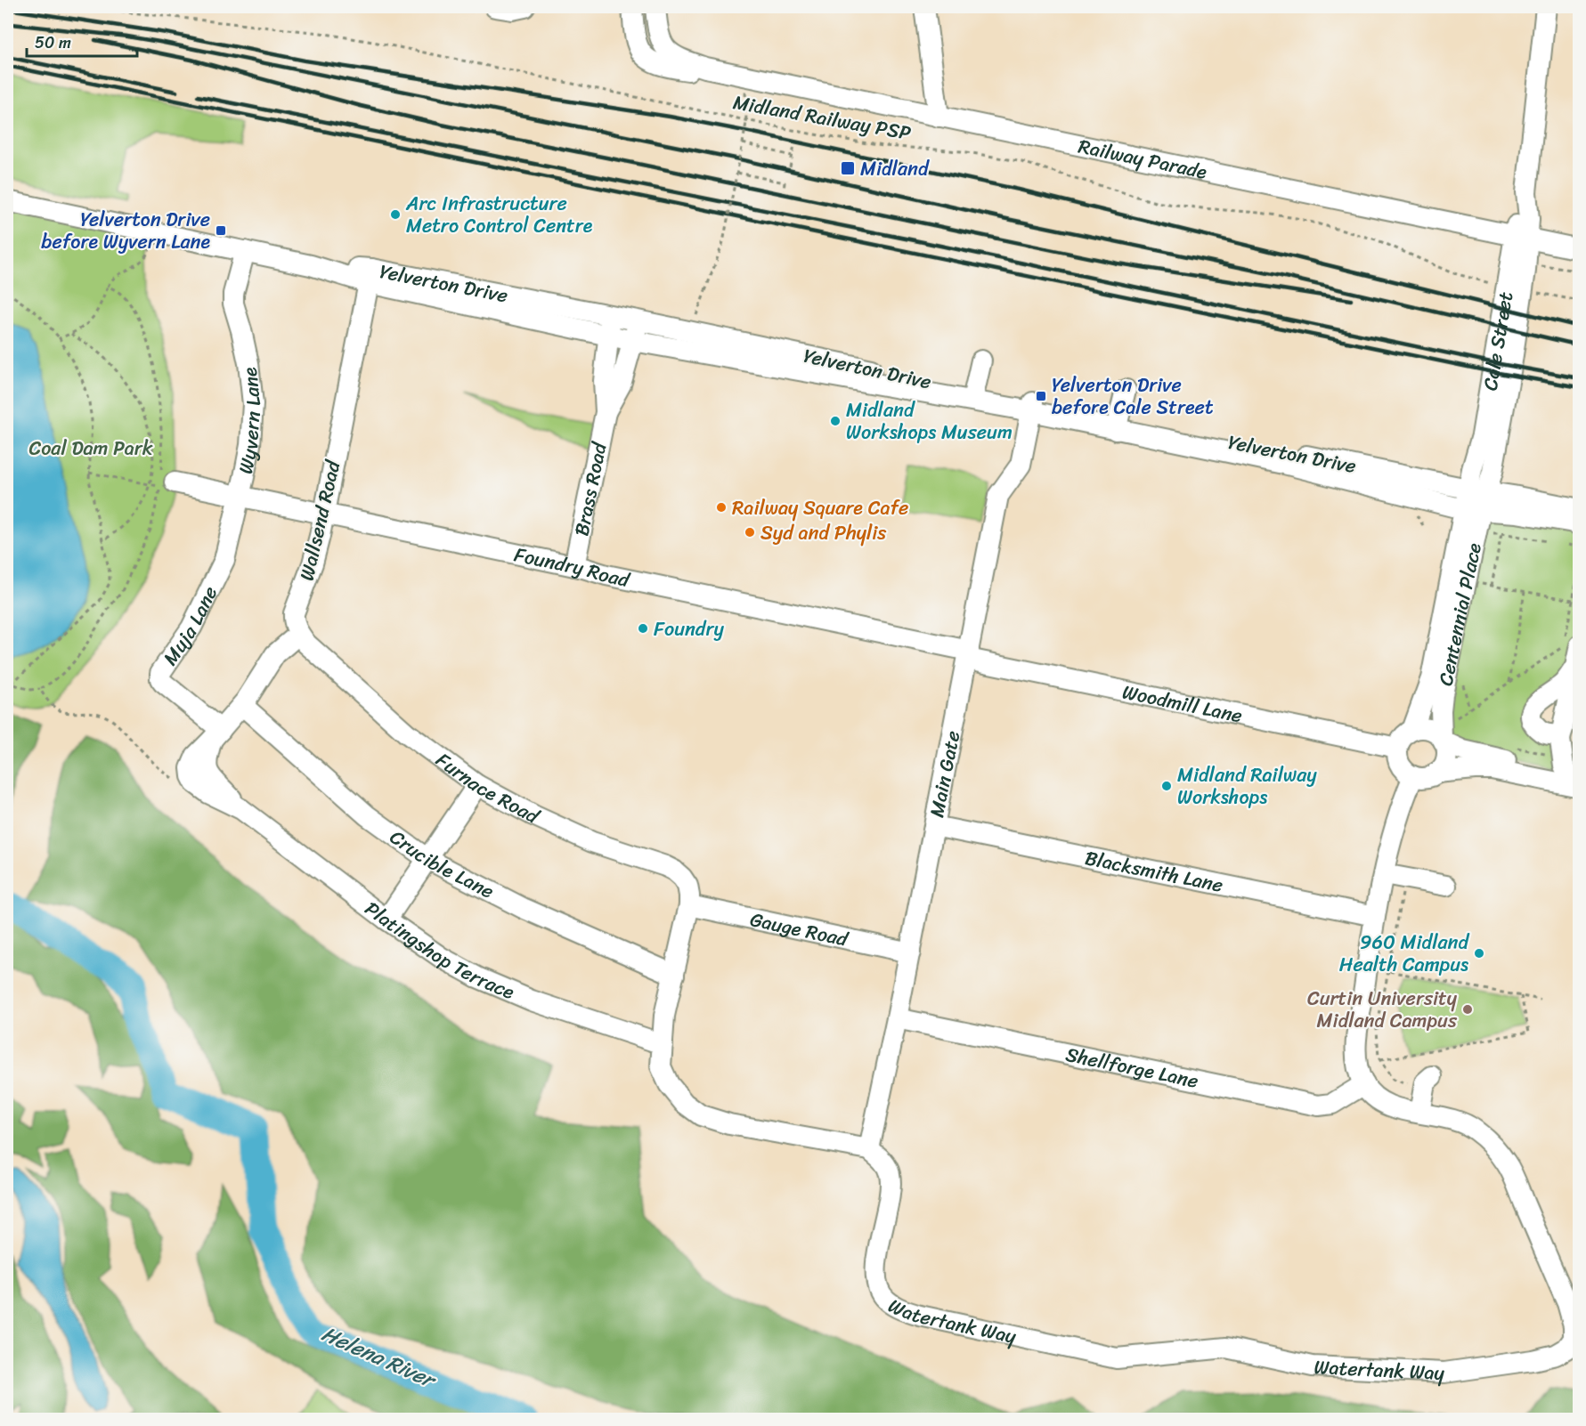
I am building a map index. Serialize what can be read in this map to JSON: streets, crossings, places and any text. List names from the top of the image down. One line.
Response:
{"streets":{"street":["Railway Parade","Yelverton Drive","Cale Street","Wyvern Lane","Brass Road","Wallsend Road","Foundry Road","Centennial Place","Muja Lane","Woodmill Lane","Main Gate","Furnace Road","Crucible Lane","Blacksmith Lane","Gauge Road","Platingshop Terrace","Shellforge Lane","Watertank Way"],"path":["Midland Railway PSP"]},"crossings":[["Midland Railway PSP","Cale Street"],["Railway Parade","Cale Street"],["Yelverton Drive","Cale Street"],["Yelverton Drive","Wyvern Lane"],["Yelverton Drive","Brass Road"],["Yelverton Drive","Wallsend Road"],["Yelverton Drive","Centennial Place"],["Yelverton Drive","Main Gate"],["Cale Street","Centennial Place"],["Wyvern Lane","Foundry Road"],["Wyvern Lane","Muja Lane"],["Brass Road","Foundry Road"],["Wallsend Road","Foundry Road"],["Wallsend Road","Furnace Road"],["Foundry Road","Muja Lane"],["Foundry Road","Woodmill Lane"],["Foundry Road","Main Gate"],["Centennial Place","Woodmill Lane"],["Muja Lane","Platingshop Terrace"],["Woodmill Lane","Main Gate"],["Main Gate","Blacksmith Lane"],["Main Gate","Gauge Road"],["Main Gate","Shellforge Lane"],["Main Gate","Watertank Way"],["Furnace Road","Gauge Road"]],"water":["Helena River"],"parks":["Coal Dam Park"],"places":{"transit":["Midland","Yelverton Drive before Wyvern Lane","Yelverton Drive before Cale Street"],"other":["Arc Infrastructure Metro Control Centre","Midland Workshops Museum","Railway Square Cafe","Syd and Phylis","Foundry","Midland Railway Workshops","960 Midland Health Campus","Curtin University Midland Campus"]},"scale_bar":"50 m"}
